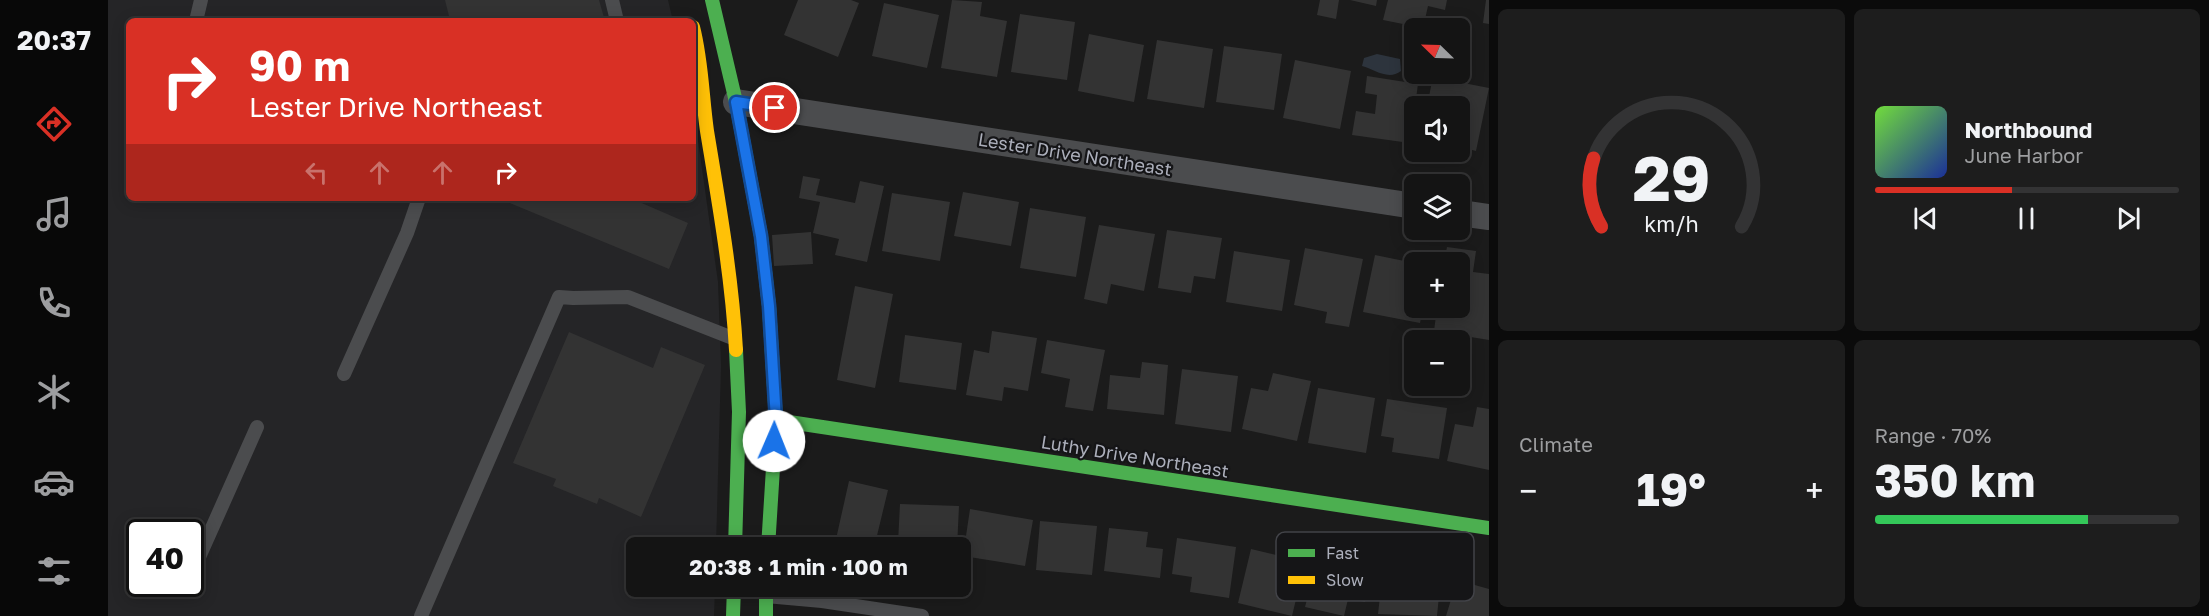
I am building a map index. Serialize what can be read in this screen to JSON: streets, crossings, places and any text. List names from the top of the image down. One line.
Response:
{"streets":{"street":["Lester Drive Northeast","Luthy Drive Northeast"]},"legend":["Fast","Slow"],"north":"top left","page":{"tabs":"20:37","map_buttons":["+","−"],"turn":["90 m","Lester Drive Northeast"],"song":["Northbound","June Harbor"],"tile":["Climate",["Range · 70%","350 km"]],"heat":["−","19°","+"],"limit":"40","trip":"20:38 · 1 min · 100 m","gauge":["29","km/h"]}}
